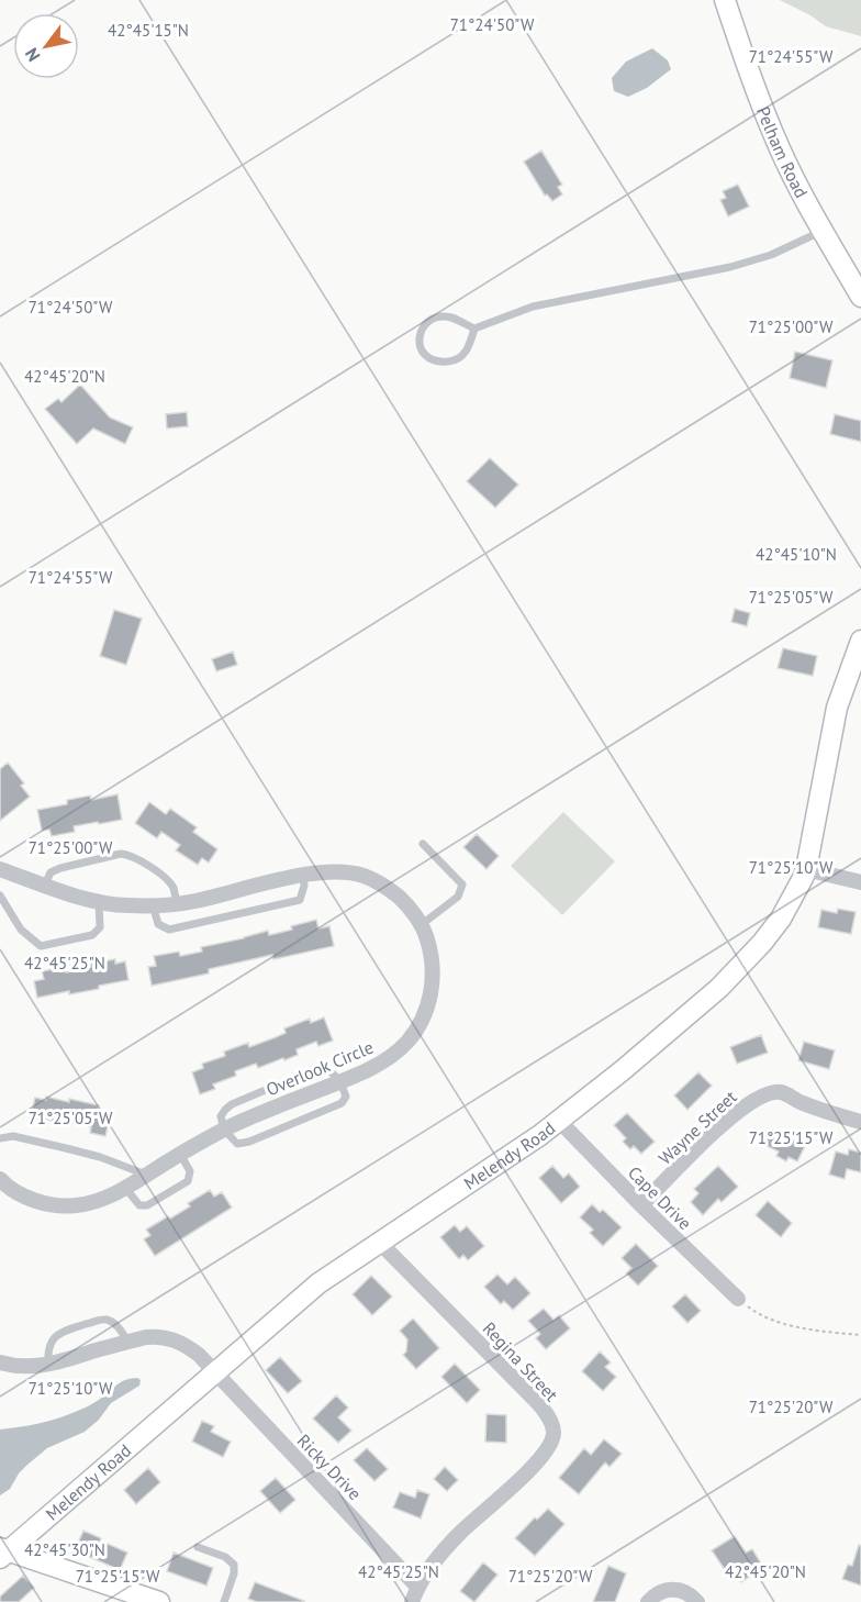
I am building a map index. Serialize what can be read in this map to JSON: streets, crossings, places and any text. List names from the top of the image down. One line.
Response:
{"streets":{"street":["Pelham Road","Overlook Circle","Wayne Street","Melendy Road","Cape Drive","Regina Street","Ricky Drive"]},"crossings":[["Wayne Street","Cape Drive"],["Melendy Road","Cape Drive"],["Melendy Road","Regina Street"],["Melendy Road","Ricky Drive"],["Regina Street","Ricky Drive"]],"north":"bottom left","coordinates":["71°24'50\"W","42°45'15\"N","71°24'55\"W","71°25'00\"W","42°45'20\"N","42°45'10\"N","71°25'05\"W","71°25'10\"W","42°45'25\"N","71°25'15\"W","71°25'20\"W","42°45'30\"N"]}
